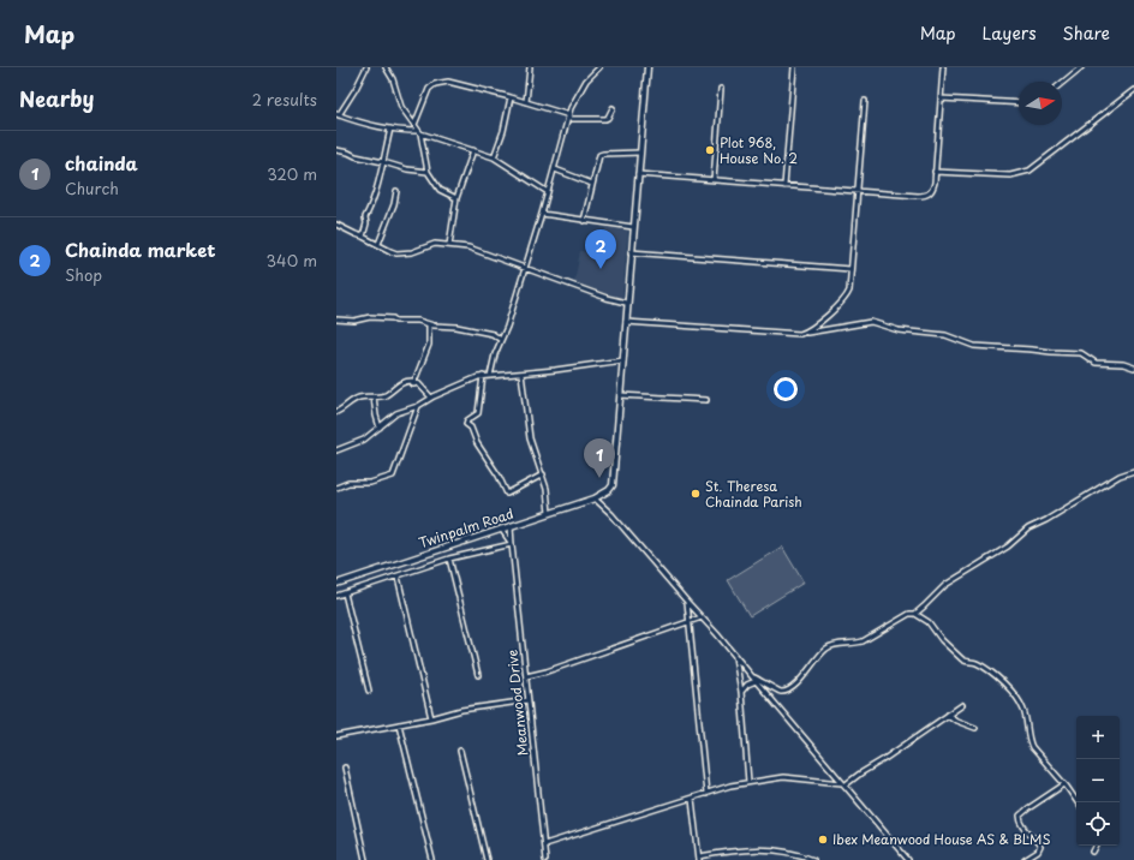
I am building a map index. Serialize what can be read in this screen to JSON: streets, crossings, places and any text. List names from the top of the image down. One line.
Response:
{"streets":{"main road":["Twinpalm Road"],"street":["Meanwood Drive"]},"crossings":[["Twinpalm Road","Meanwood Drive"]],"places":["Plot 968, House No. 2","St. Theresa Chainda Parish","Ibex Meanwood House AS & BLMS"],"north":"right","page":{"header":"Map","nav":["Map","Layers","Share"],"heading":["Nearby","2 results"],"list":[{"mark":"1","name":"chainda","note":"Church","value":"320 m"},{"mark":"2","name":"Chainda market","note":"Shop","value":"340 m"}],"pins":["2","1"],"map_buttons":["+","−"]}}
